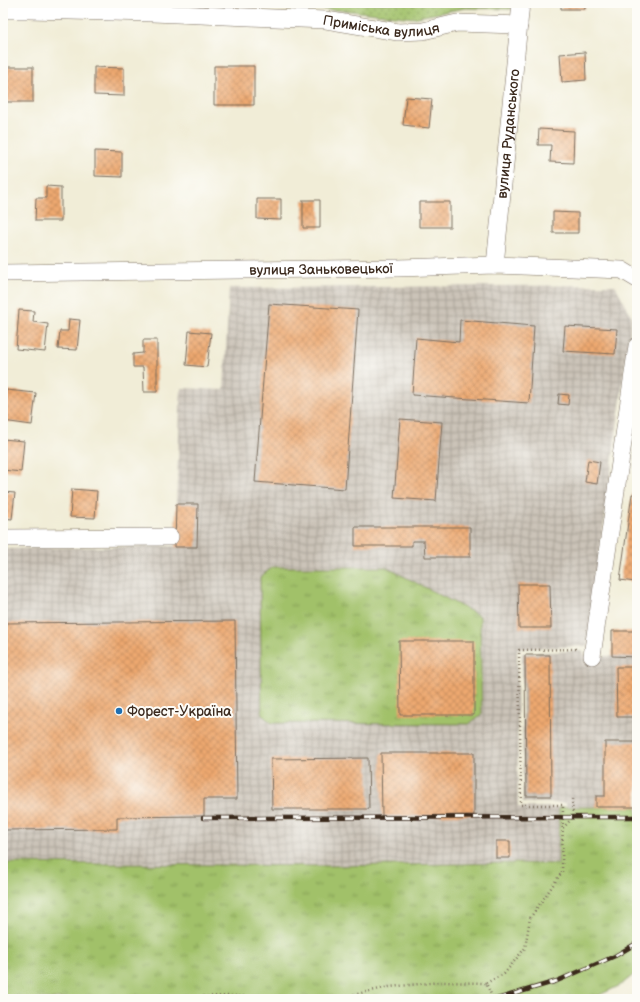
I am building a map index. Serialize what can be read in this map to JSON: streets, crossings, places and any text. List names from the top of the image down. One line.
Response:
{"streets":{"street":["Приміська вулиця","вулиця Руданського","вулиця Заньковецької"]},"crossings":[["Приміська вулиця","вулиця Руданського"],["вулиця Руданського","вулиця Заньковецької"]],"places":["Форест-Україна"]}
